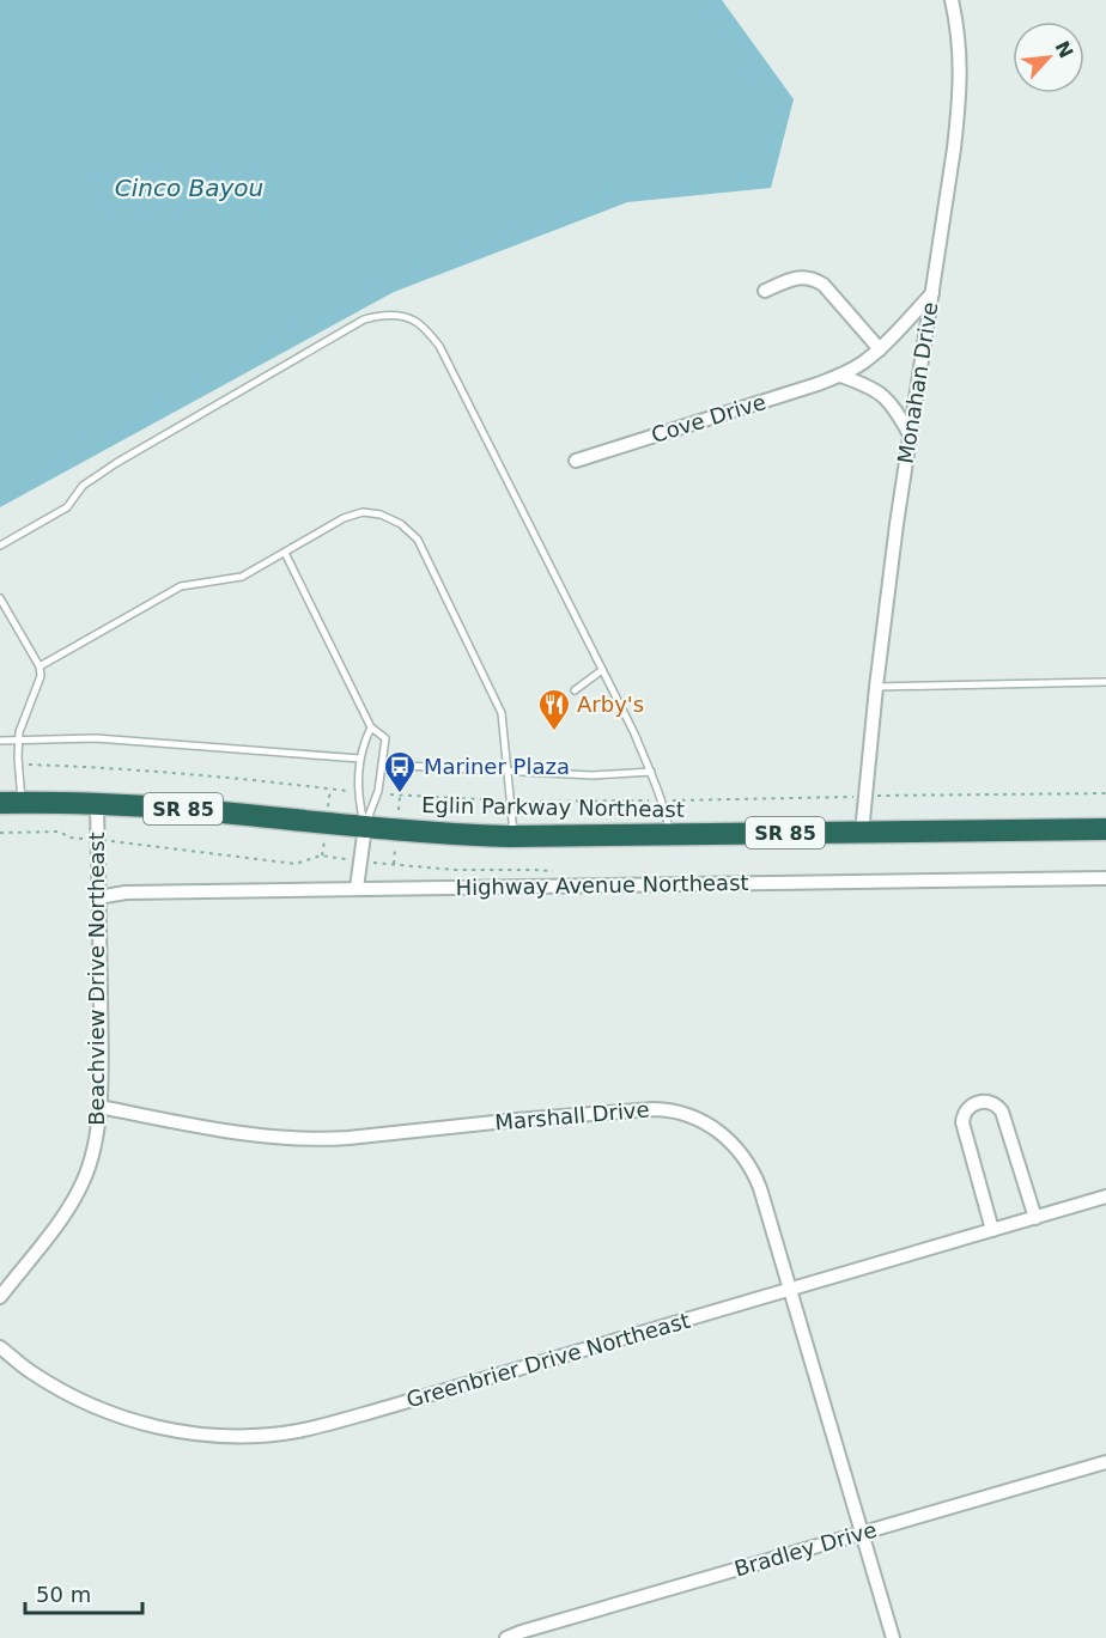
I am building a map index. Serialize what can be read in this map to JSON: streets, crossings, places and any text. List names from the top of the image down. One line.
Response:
{"streets":{"highway":["Eglin Parkway Northeast","SR 85"],"street":["Monahan Drive","Cove Drive","Highway Avenue Northeast","Beachview Drive Northeast","Marshall Drive","Greenbrier Drive Northeast","Bradley Drive"]},"crossings":[["Monahan Drive","Cove Drive"],["Monahan Drive","Eglin Parkway Northeast"],["Eglin Parkway Northeast","Beachview Drive Northeast"],["Highway Avenue Northeast","Beachview Drive Northeast"],["Beachview Drive Northeast","Marshall Drive"],["Marshall Drive","Greenbrier Drive Northeast"],["Marshall Drive","Bradley Drive"]],"water":["Cinco Bayou"],"places":{"restaurant":["Arby's"],"bus stop":["Mariner Plaza"]},"scale_bar":"50 m","north":"top right"}
